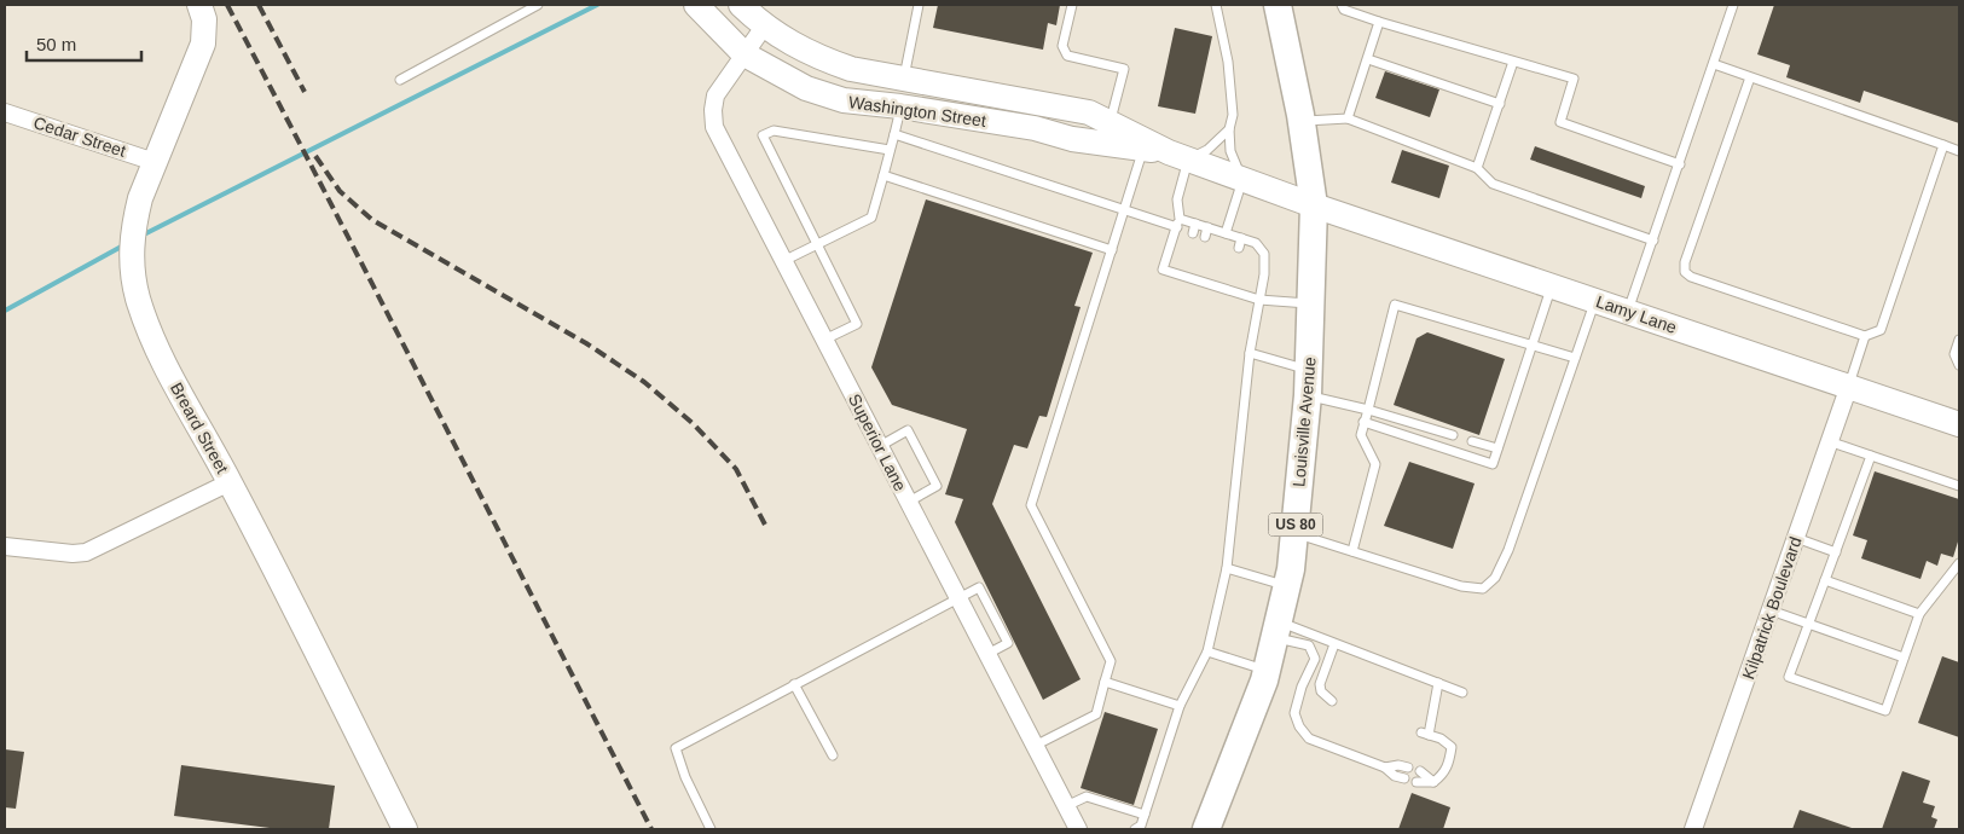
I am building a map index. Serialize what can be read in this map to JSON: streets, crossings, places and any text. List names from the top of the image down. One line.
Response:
{"streets":{"main road":["Louisville Avenue","US 80"],"street":["Washington Street","Cedar Street","Lamy Lane","Breard Street","Superior Lane","Kilpatrick Boulevard"]},"crossings":[["Washington Street","Lamy Lane"],["Washington Street","Louisville Avenue"],["Washington Street","Superior Lane"],["Cedar Street","Breard Street"],["Lamy Lane","Louisville Avenue"],["Lamy Lane","Kilpatrick Boulevard"]],"scale_bar":"50 m"}
